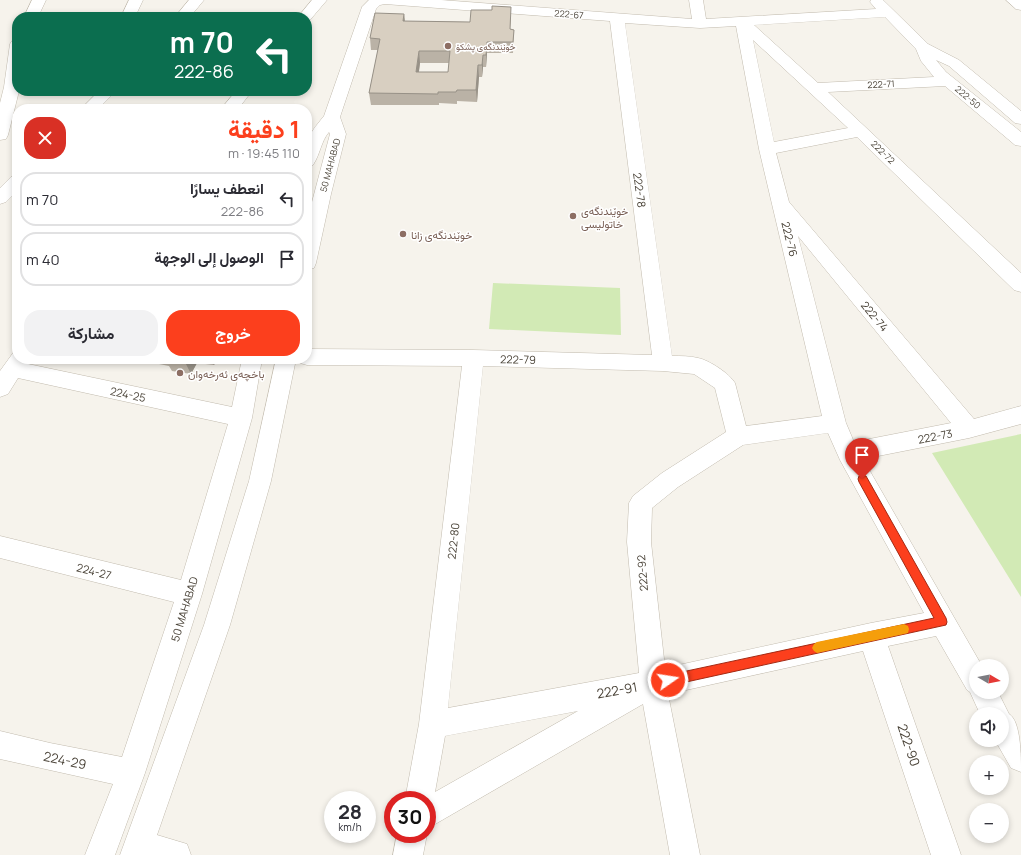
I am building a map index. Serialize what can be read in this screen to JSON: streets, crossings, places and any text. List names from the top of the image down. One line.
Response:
{"streets":{"street":["222-67","222-71","222-50","222-72","50 MAHABAD","222-78","222-76","222-74","222-79","224-25","222-73","222-80","224-27","222-92","222-91","222-90","224-29"]},"crossings":[["222-67","222-50"],["222-67","222-72"],["222-67","50 MAHABAD"],["222-67","222-78"],["222-67","222-76"],["222-71","222-50"],["222-71","222-72"],["222-72","222-76"],["50 MAHABAD","224-25"],["50 MAHABAD","224-27"],["50 MAHABAD","224-29"],["222-78","222-79"],["222-76","222-74"],["222-76","222-73"],["222-76","222-92"],["222-76","222-91"],["222-74","222-73"],["222-79","222-80"],["222-79","222-92"],["222-80","222-91"],["222-92","222-91"],["222-91","222-90"]],"places":["خوێندنگەی پشکۆ","خوێندنگەی خاتولیسی","خوێندنگەی زانا","باخچەی ئەرخەوان"],"north":"right","page":{"turn":["70 m","222-86"],"heading":["1 دقيقة","110 m · 19:45"],"list":[{"name":"انعطف يسارًا","note":"222-86","value":"70 m"},{"name":"الوصول إلى الوجهة","value":"40 m"}],"buttons":["خروج","مشاركة"],"map_buttons":["+","−"],"speed":"28 km/h","limit":"30"}}
